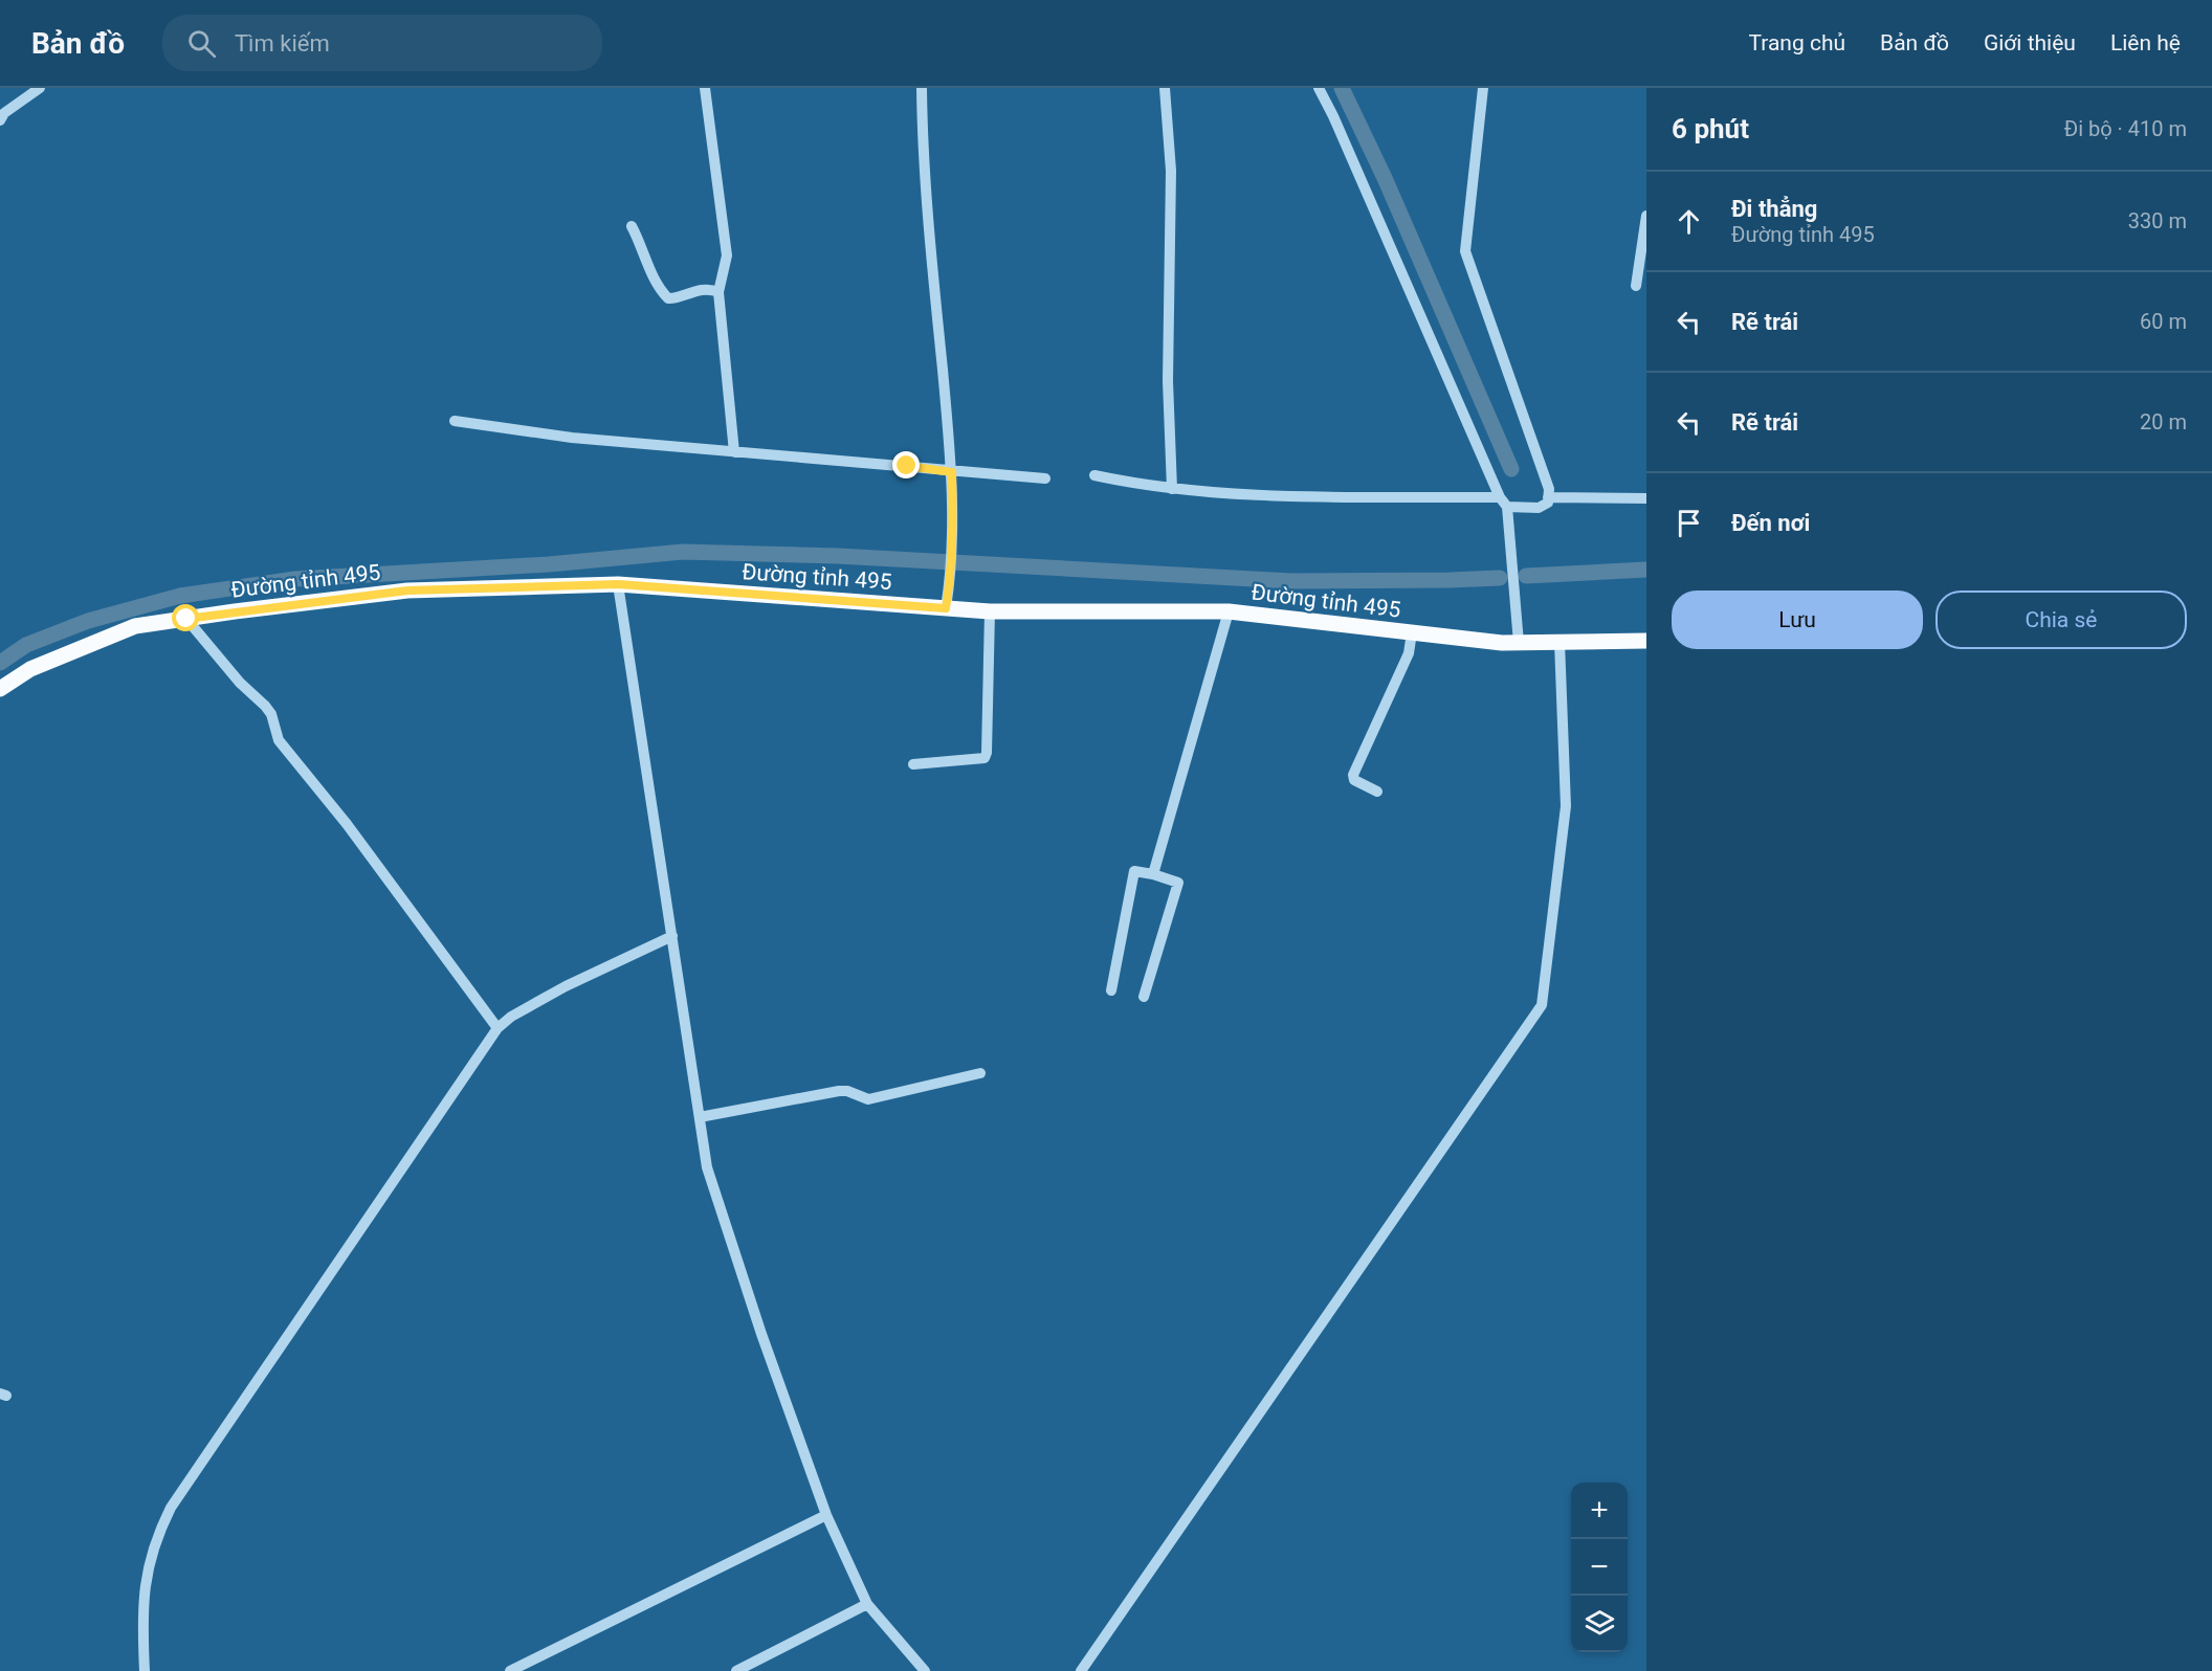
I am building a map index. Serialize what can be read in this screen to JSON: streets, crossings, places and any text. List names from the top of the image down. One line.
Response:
{"streets":{"main road":["Đường tỉnh 495"]},"page":{"header":"Bản đồ","search":"Tìm kiếm","nav":["Trang chủ","Bản đồ","Giới thiệu","Liên hệ"],"heading":["6 phút","Đi bộ · 410 m"],"list":[["Đi thẳng","Đường tỉnh 495","330 m"],["Rẽ trái","60 m"],["Rẽ trái","20 m"],"Đến nơi"],"buttons":["Lưu","Chia sẻ"],"map_buttons":["+","−"]}}
